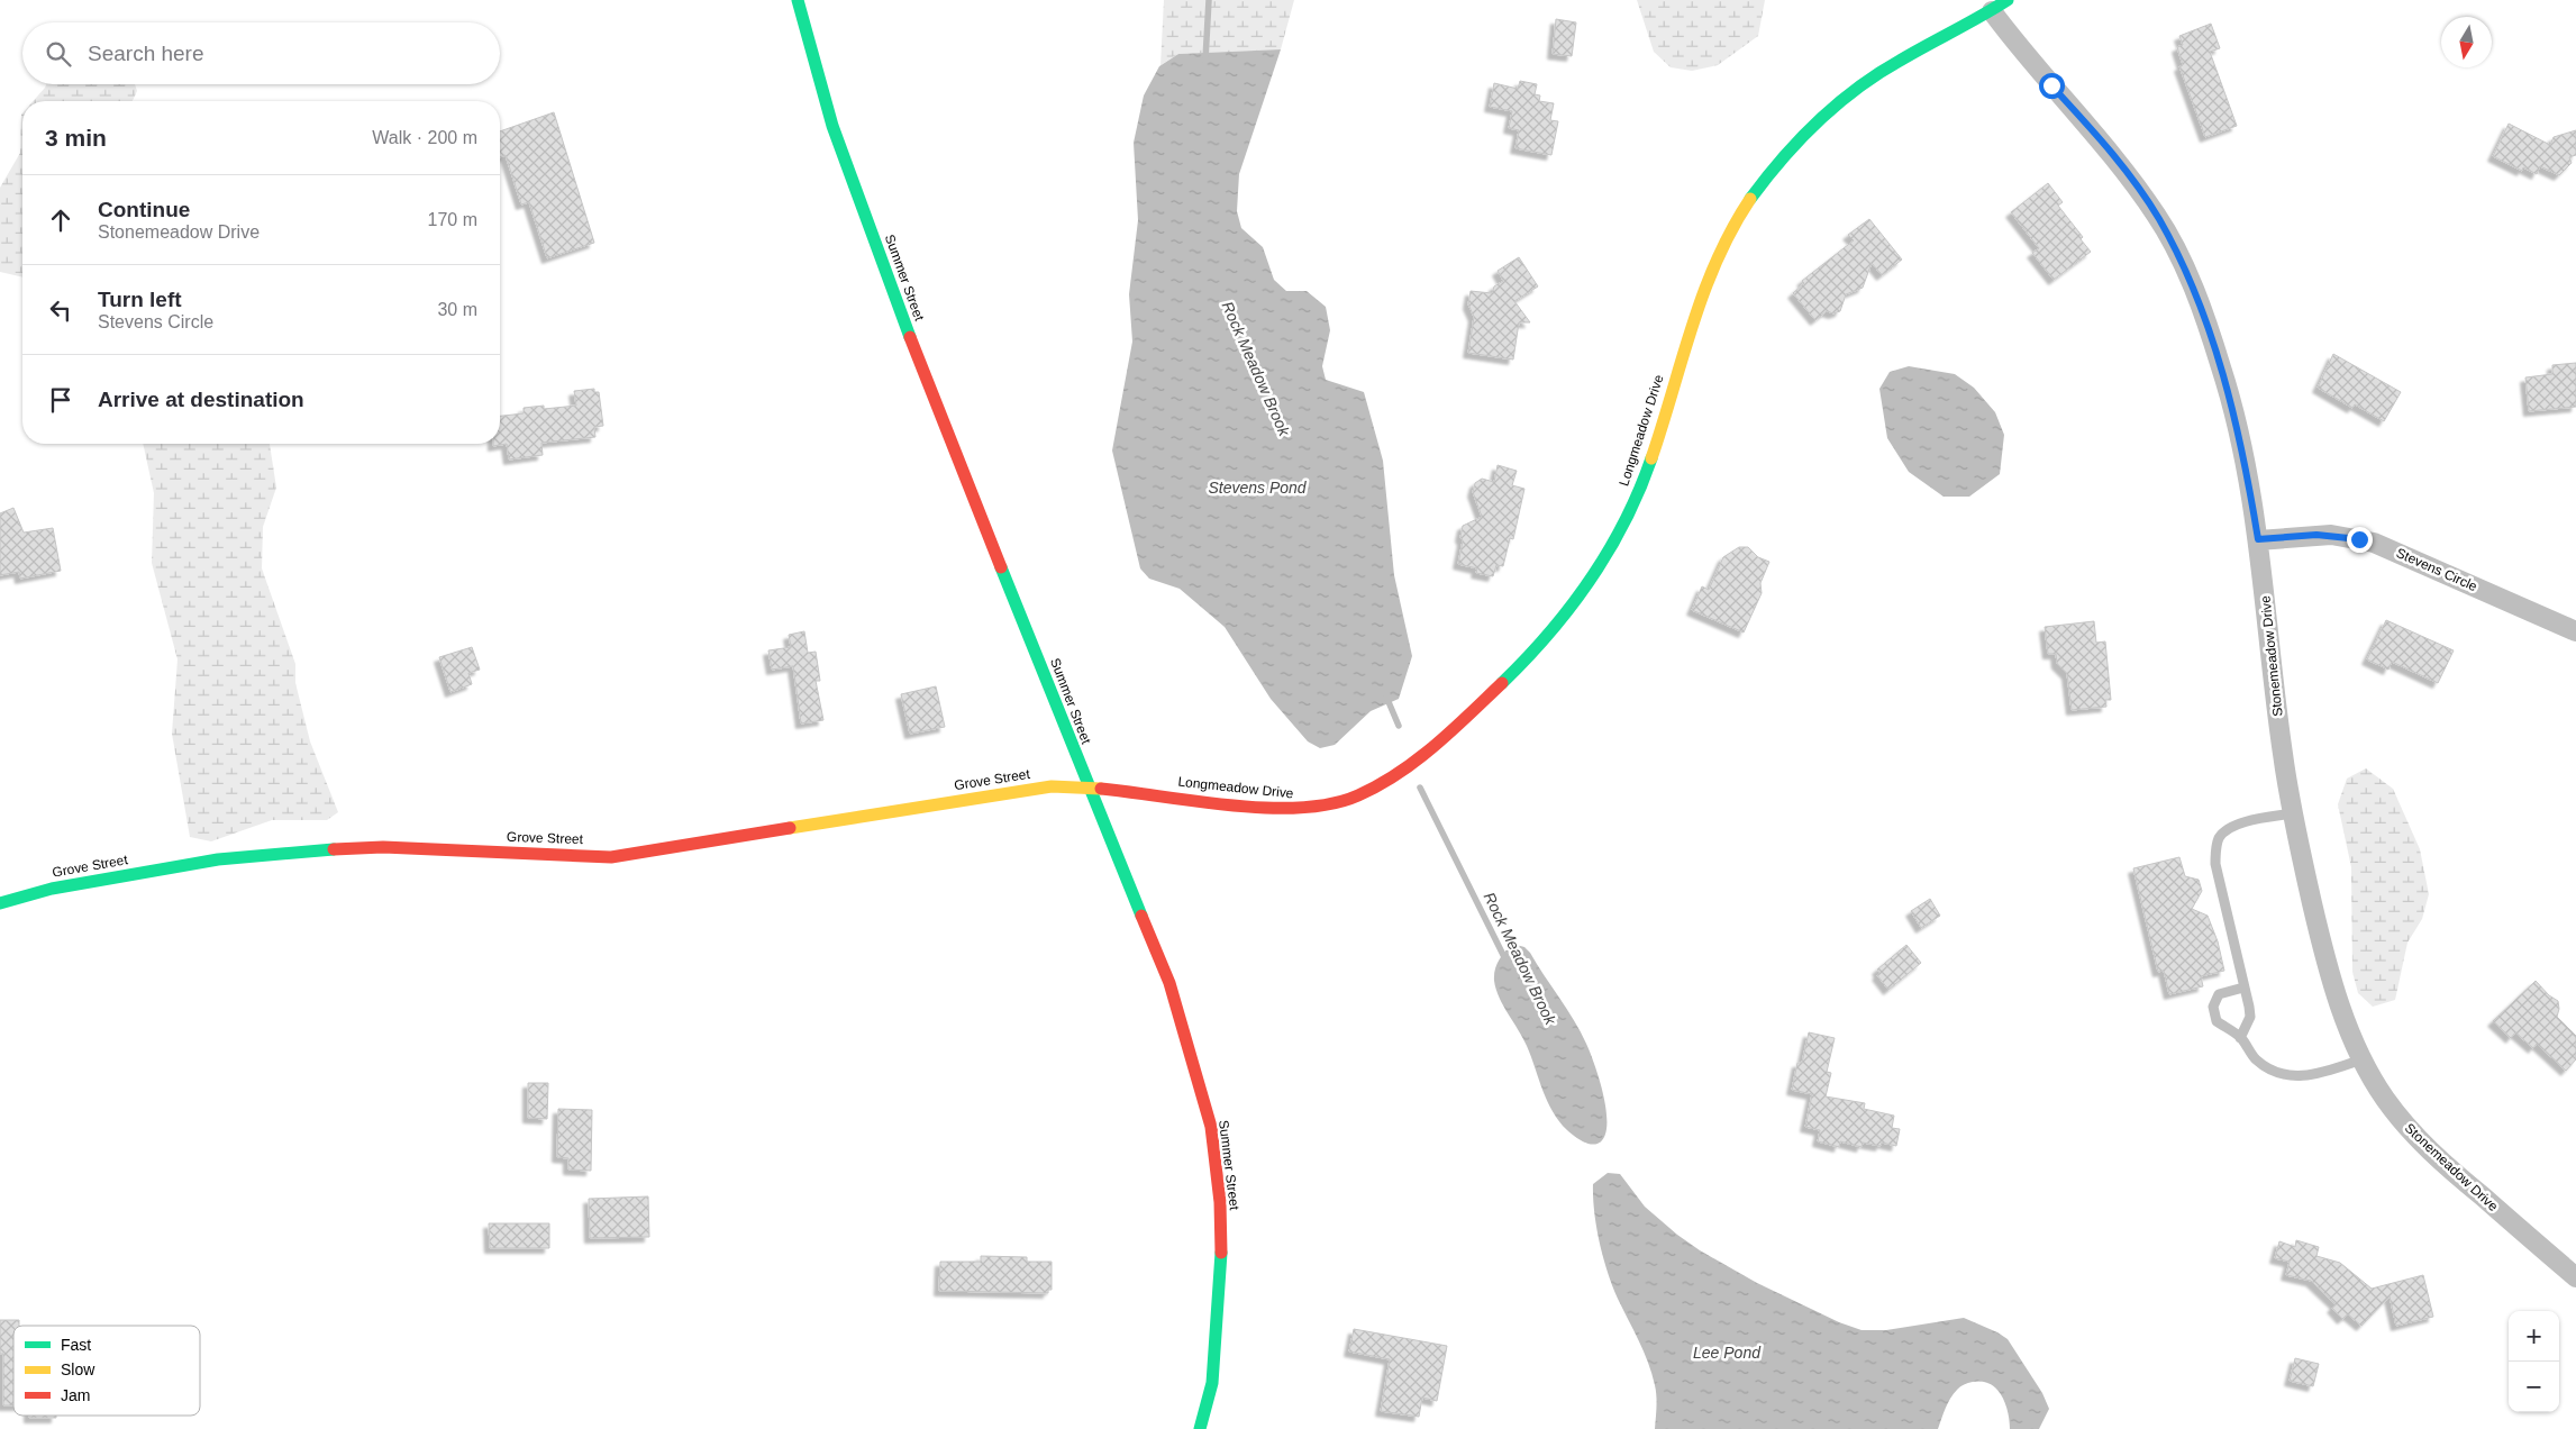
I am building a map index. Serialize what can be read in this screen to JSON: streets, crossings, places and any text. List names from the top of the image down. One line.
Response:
{"streets":{"street":["Summer Street","Longmeadow Drive","Stevens Circle","Stonemeadow Drive","Grove Street"]},"crossings":[["Summer Street","Longmeadow Drive"],["Summer Street","Grove Street"],["Longmeadow Drive","Stonemeadow Drive"],["Longmeadow Drive","Grove Street"],["Stevens Circle","Stonemeadow Drive"]],"water":["Rock Meadow Brook","Stevens Pond","Lee Pond"],"legend":["Fast","Slow","Jam"],"north":"bottom","page":{"search":"Search here","heading":["3 min","Walk · 200 m"],"list":[["Continue","Stonemeadow Drive","170 m"],["Turn left","Stevens Circle","30 m"],"Arrive at destination"],"map_buttons":["+","−"]}}
